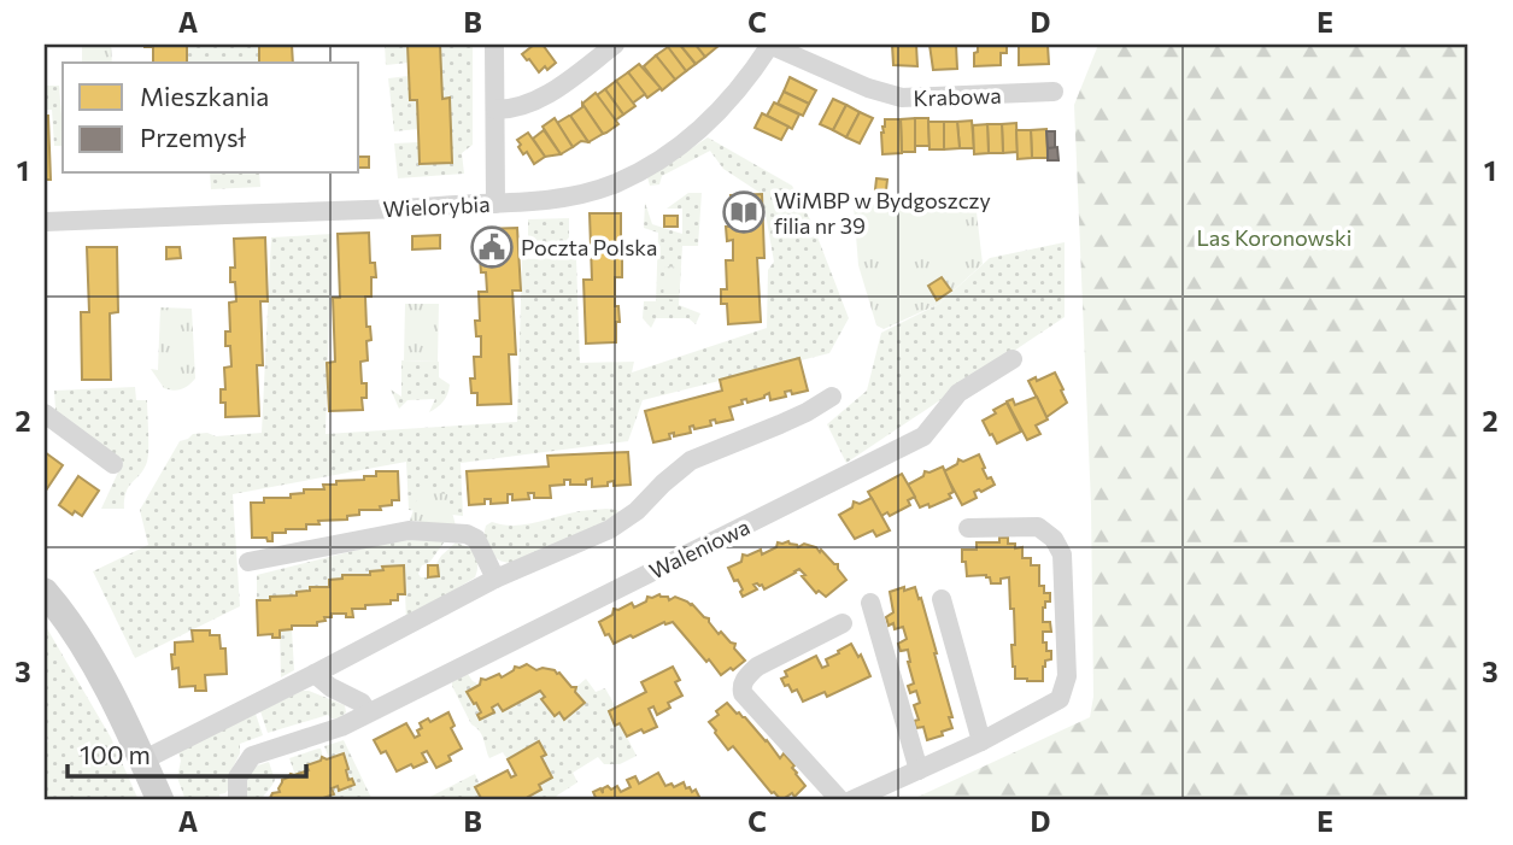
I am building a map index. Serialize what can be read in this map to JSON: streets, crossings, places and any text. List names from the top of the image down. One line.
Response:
{"streets":{"street":["Krabowa","Wielorybia","Waleniowa"]},"crossings":[["Krabowa","Wielorybia"]],"parks":["Las Koronowski"],"places":{"library":["WiMBP w Bydgoszczy filia nr 39"],"public building":["Poczta Polska"]},"legend":["Mieszkania","Przemysł"],"scale_bar":"100 m","grid":{"columns":["A","B","C","D","E"],"rows":["1","2","3"]}}
